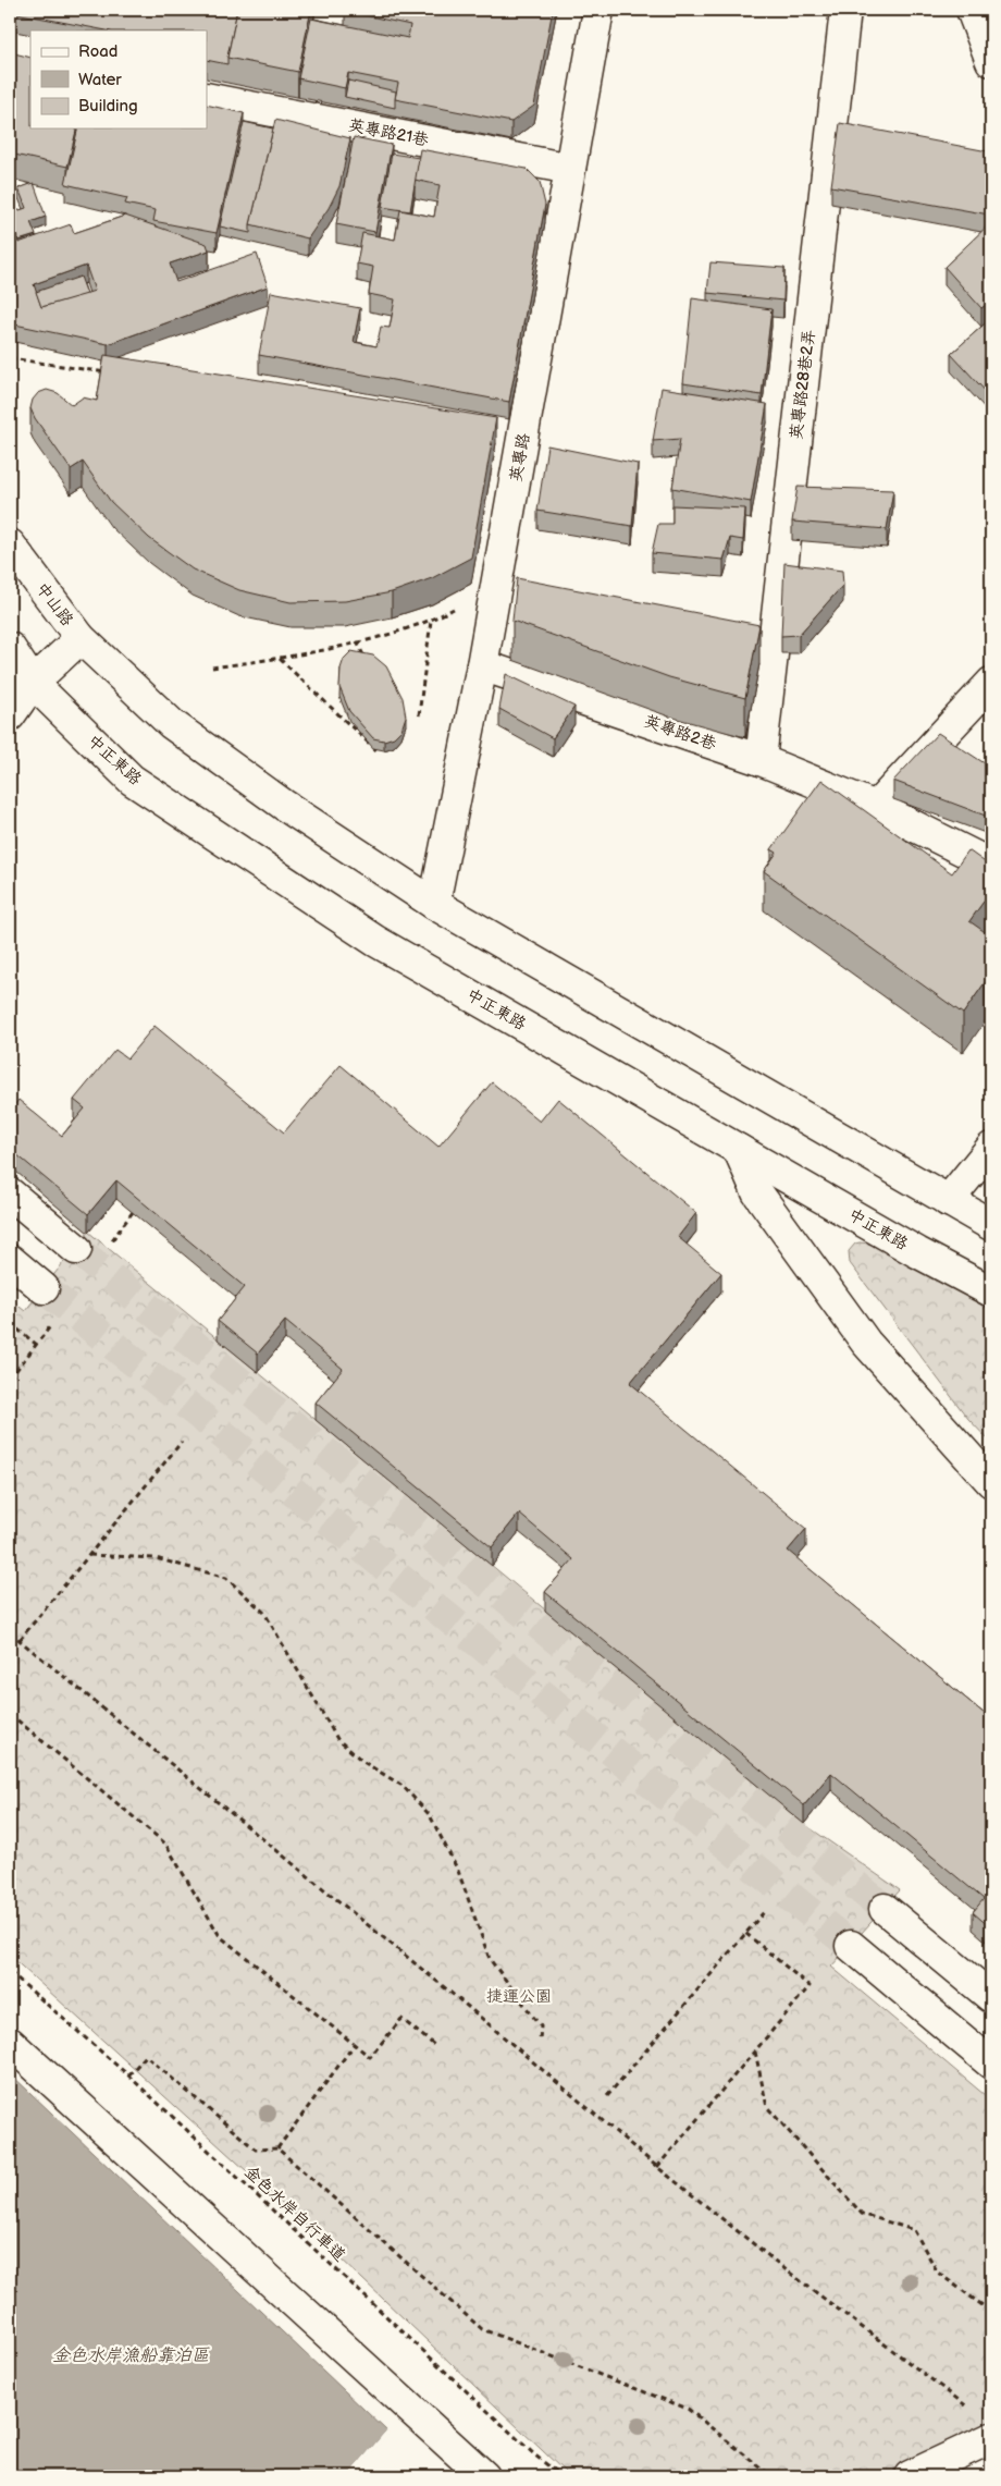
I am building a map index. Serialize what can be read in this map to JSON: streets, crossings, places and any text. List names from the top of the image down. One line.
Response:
{"streets":{"street":["英專路21巷","英專路28巷2弄","英專路","中山路","英專路2巷","中正東路"],"path":["金色水岸自行車道"]},"crossings":[["英專路21巷","英專路"],["英專路28巷2弄","英專路2巷"],["英專路","英專路2巷"]],"water":["金色水岸漁船靠泊區"],"parks":["捷運公園"],"legend":["Road","Water","Building"]}
